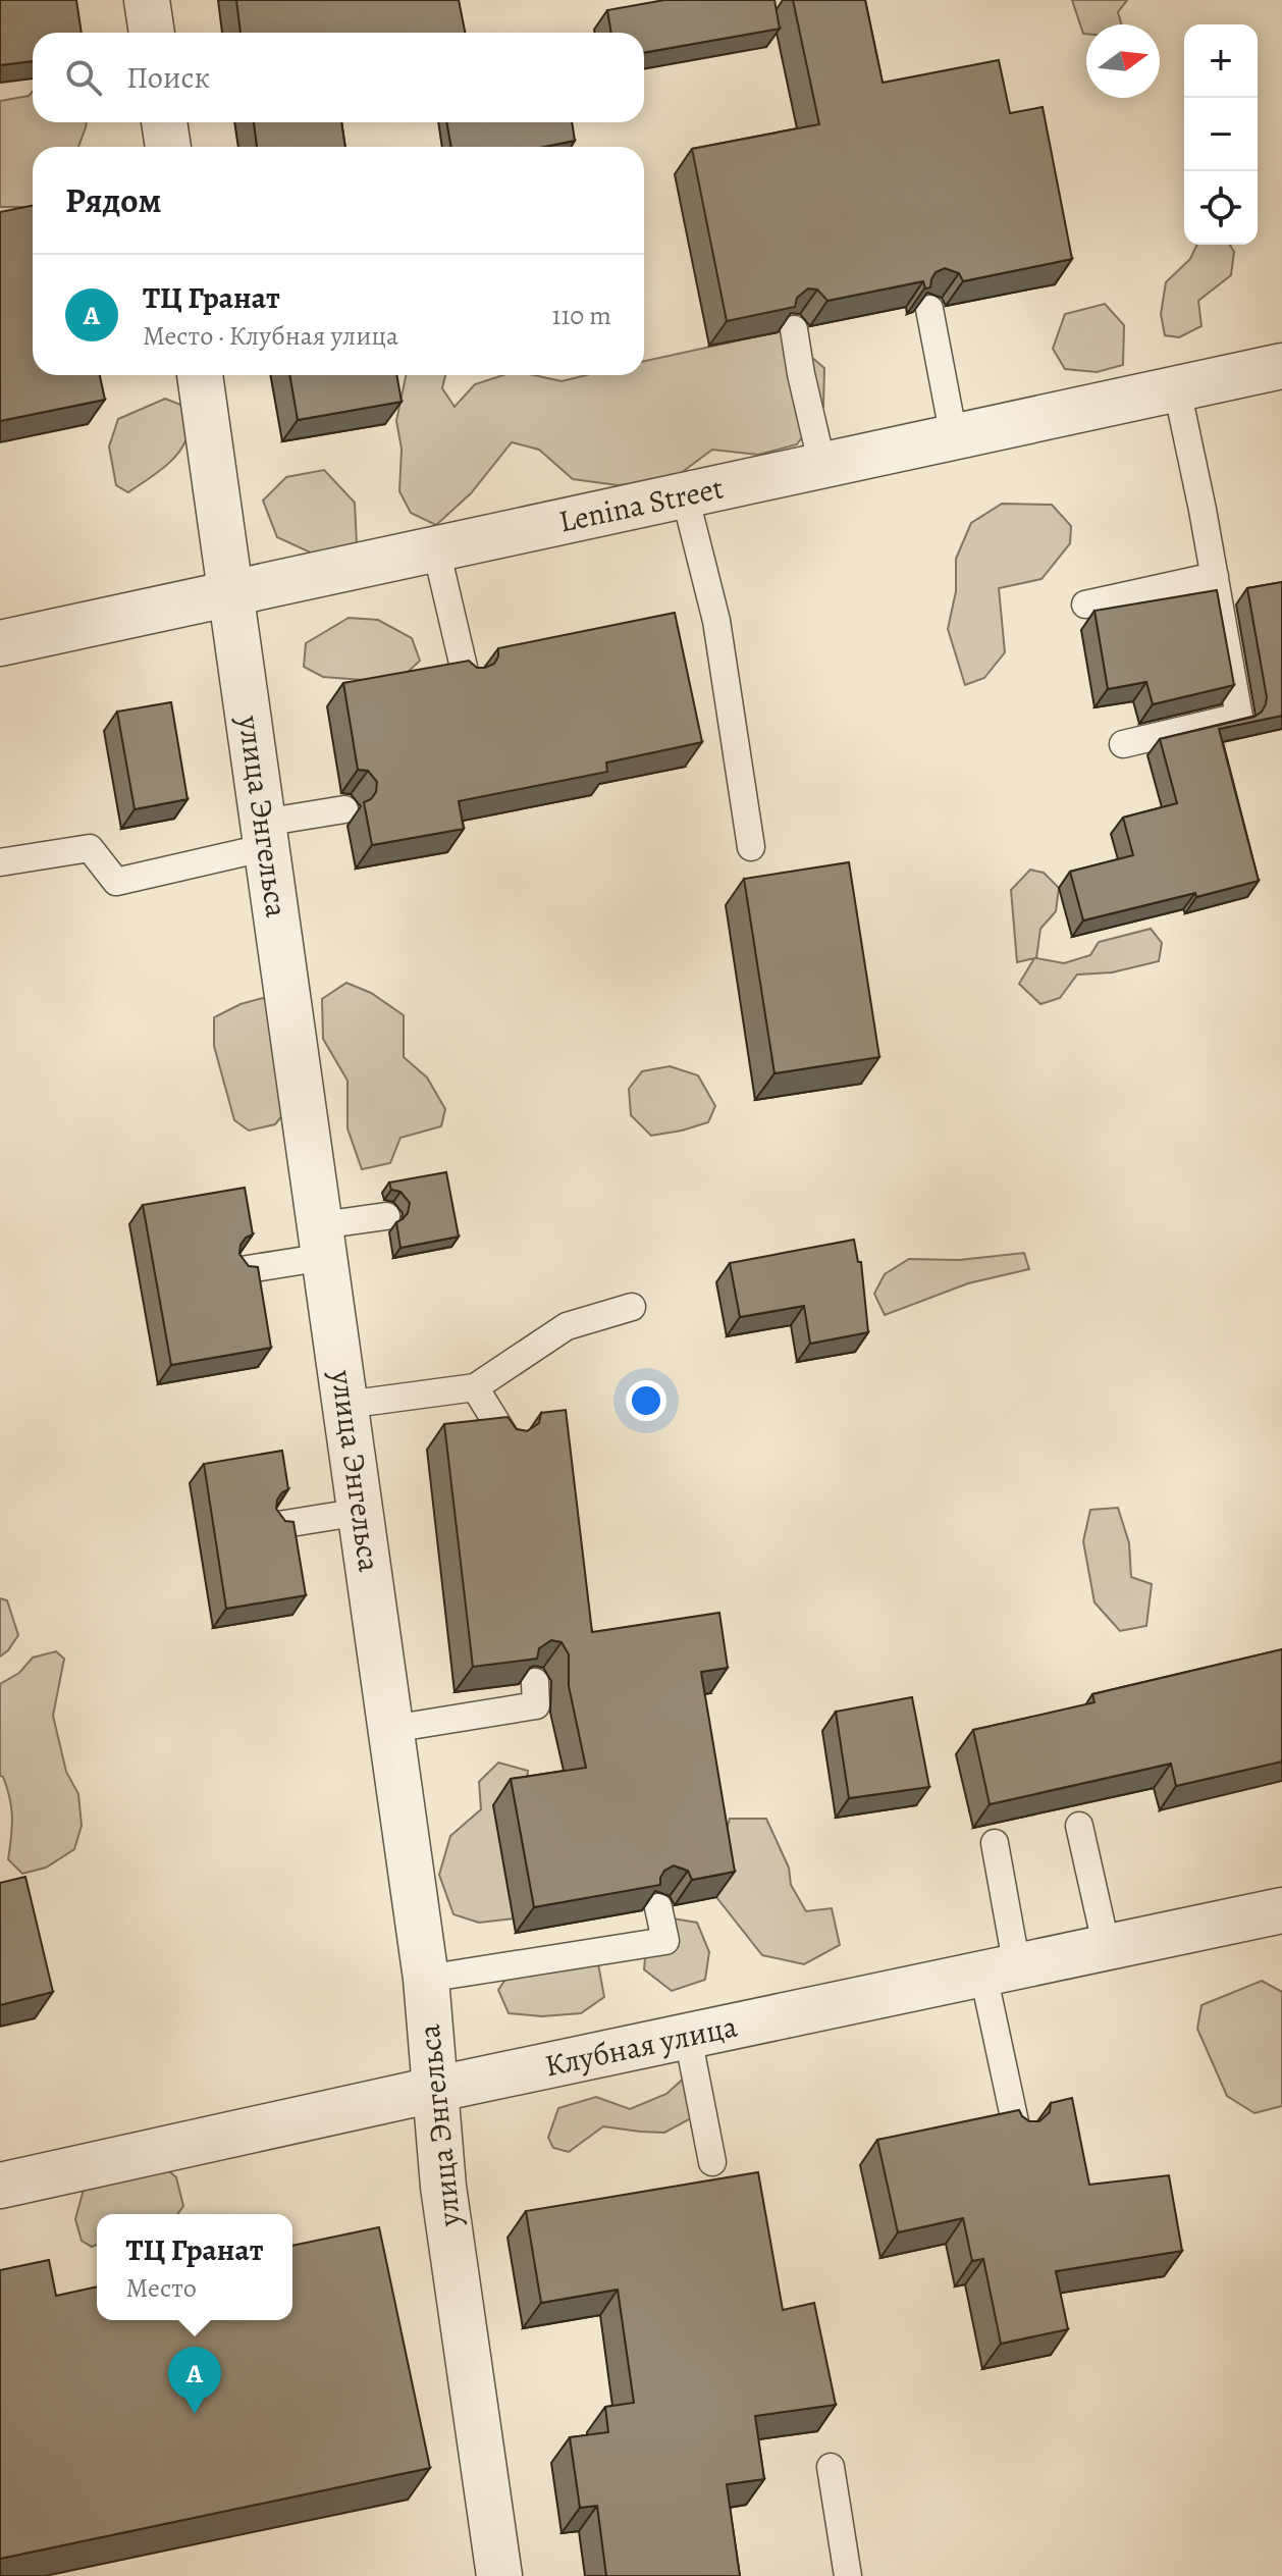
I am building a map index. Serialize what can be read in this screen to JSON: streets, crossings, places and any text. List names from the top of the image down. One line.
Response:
{"streets":{"street":["Lenina Street","улица Энгельса","Клубная улица"]},"crossings":[["Lenina Street","улица Энгельса"],["улица Энгельса","Клубная улица"]],"north":"right","page":{"map_buttons":["+","−"],"search":"Поиск","heading":"Рядом","list":[{"mark":"A","name":"ТЦ Гранат","note":"Место · Клубная улица","value":"110 m"}],"popup":["ТЦ Гранат","Место"],"pins":"A"}}
